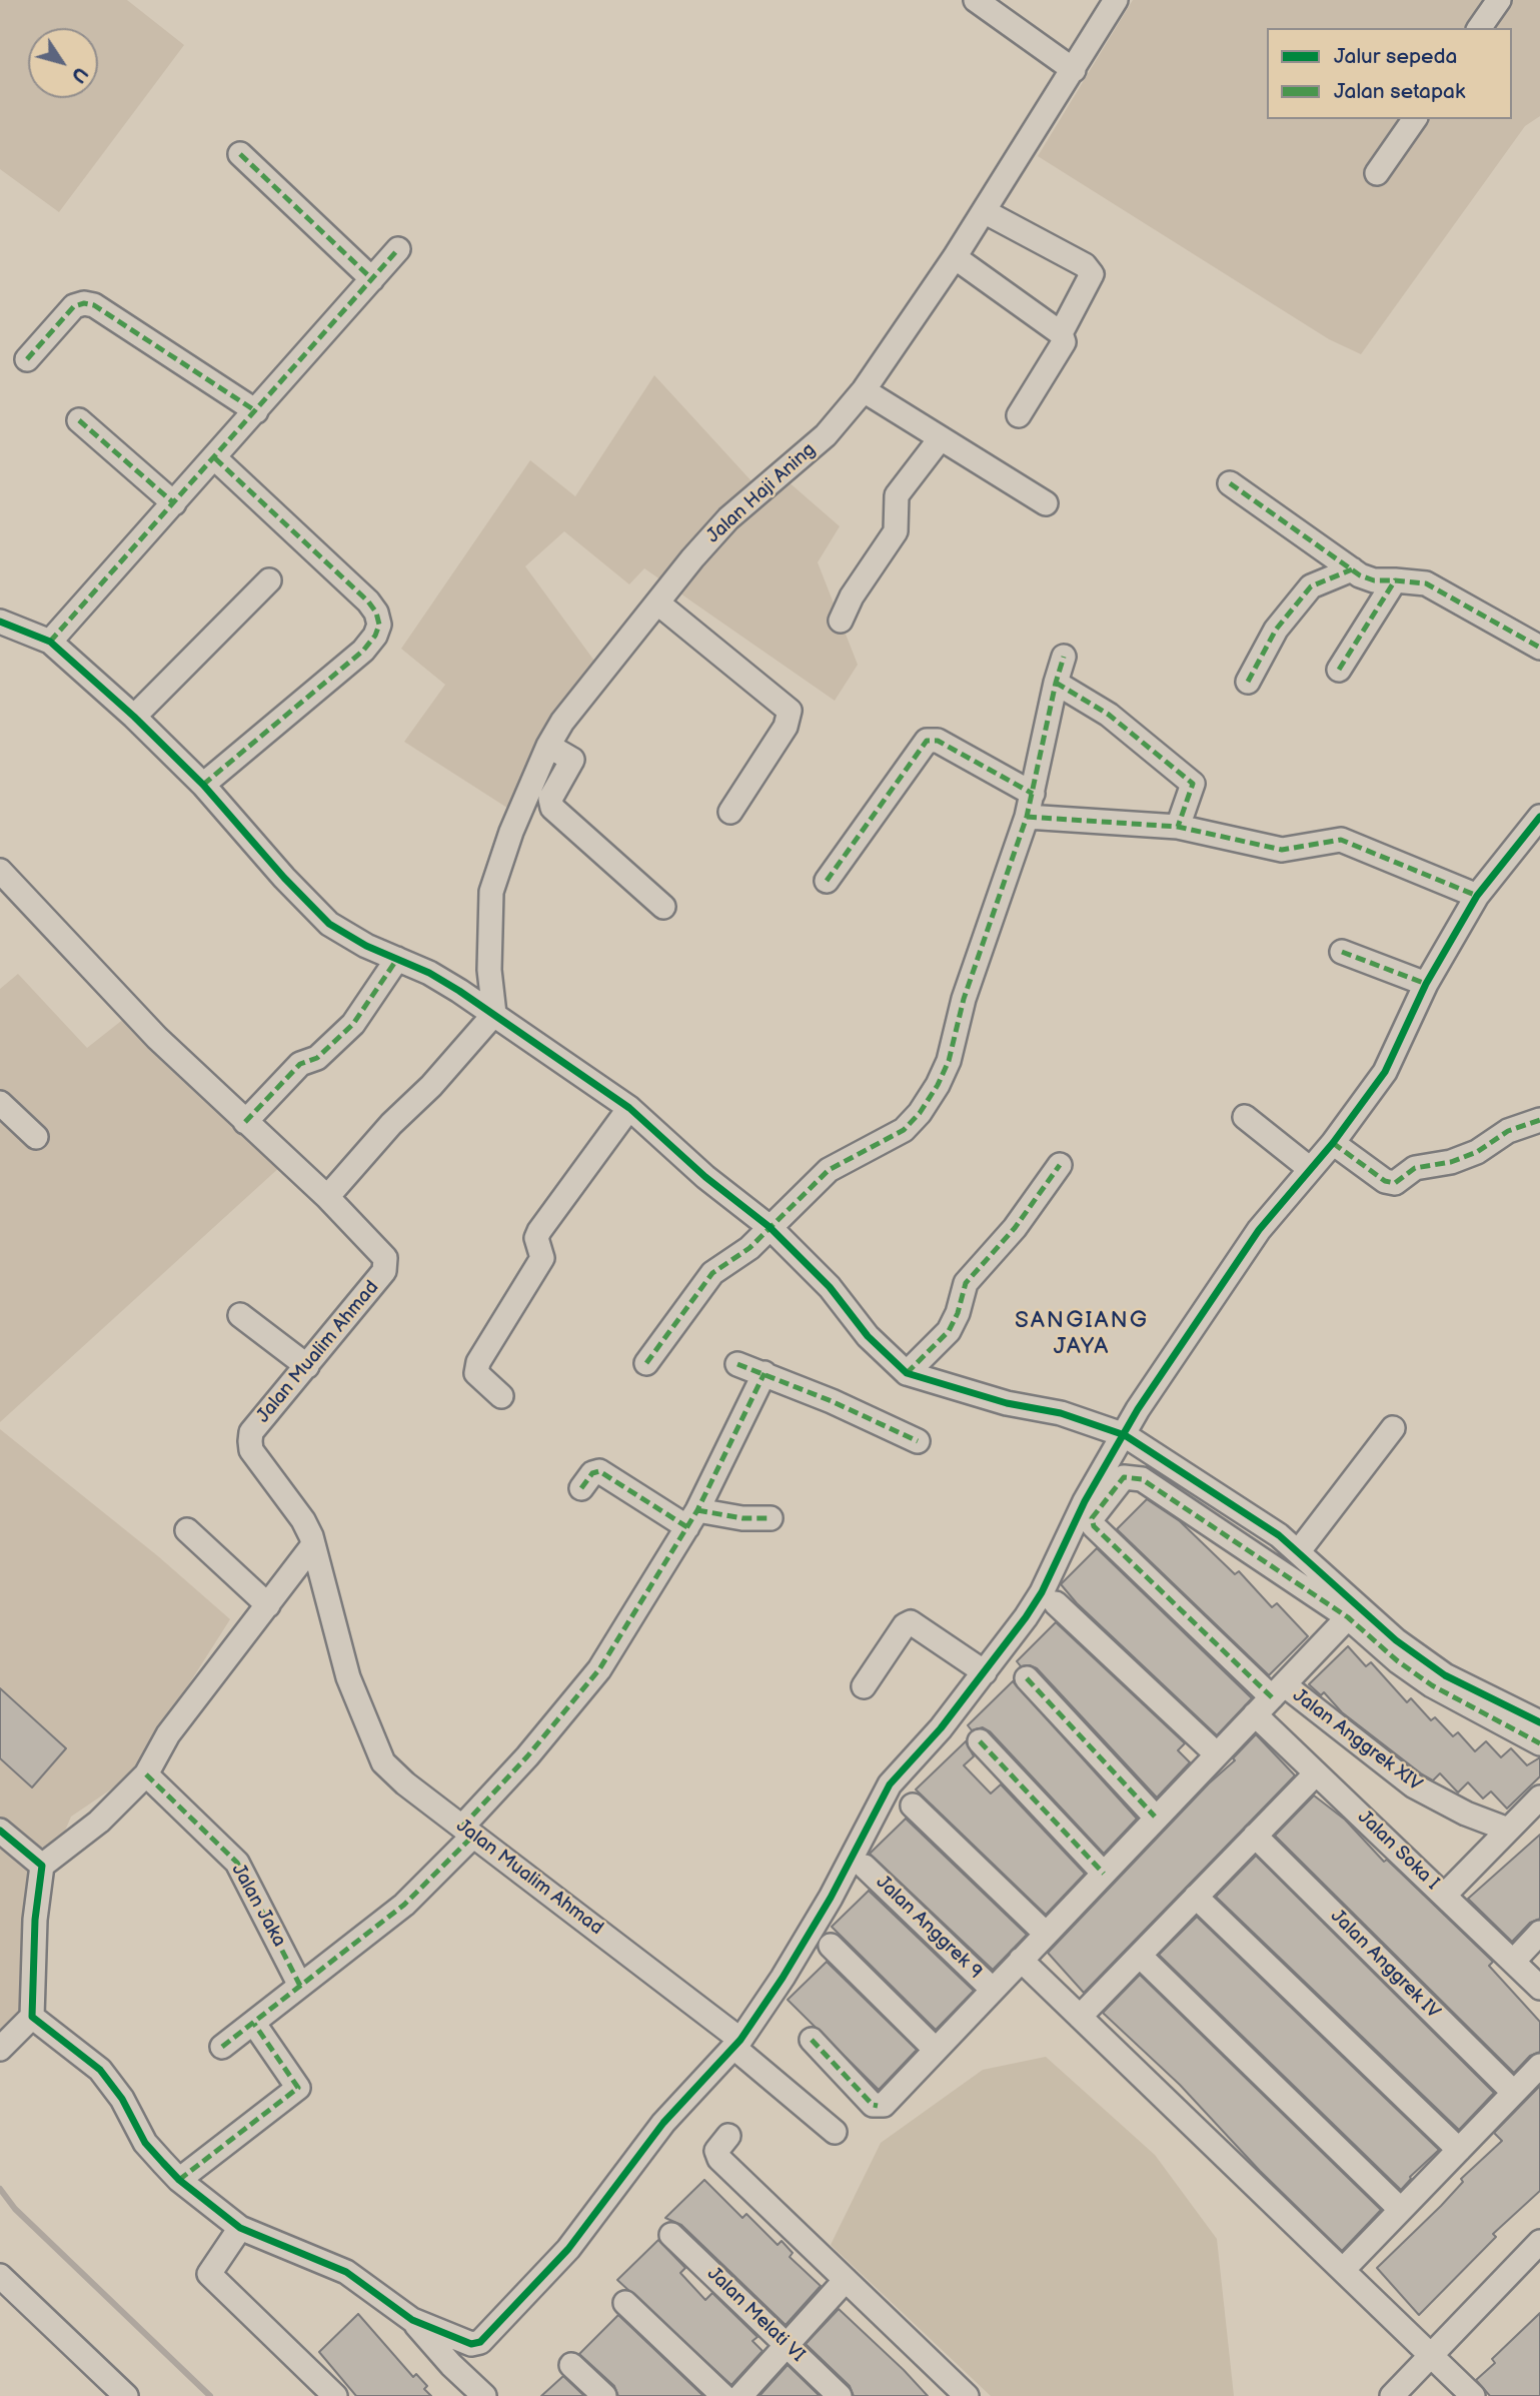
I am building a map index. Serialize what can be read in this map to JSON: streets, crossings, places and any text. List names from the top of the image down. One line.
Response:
{"streets":{"street":["Jalan Haji Aning","Jalan Mualim Ahmad","Jalan Anggrek XIV","Jalan Soka I","Jalan Jaka","Jalan Anggrek 9","Jalan Anggrek IV","Jalan Melati VI"]},"districts":["SANGIANG JAYA"],"legend":["Jalur sepeda","Jalan setapak"],"north":"bottom right"}
